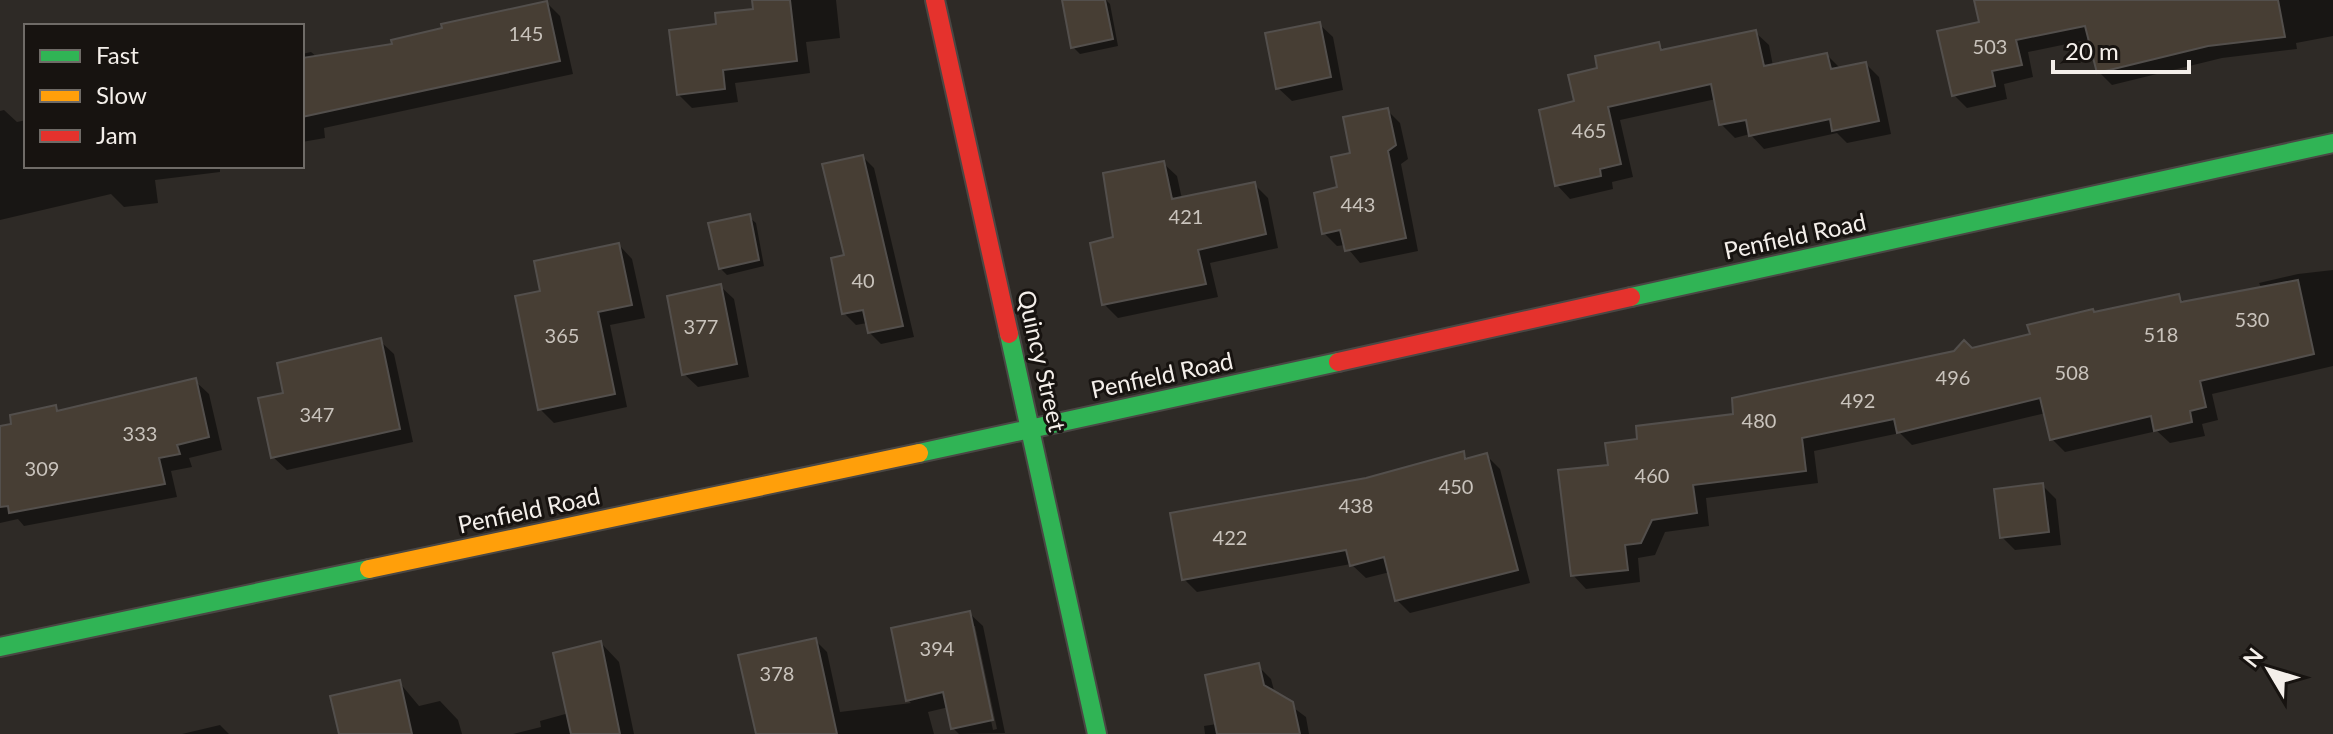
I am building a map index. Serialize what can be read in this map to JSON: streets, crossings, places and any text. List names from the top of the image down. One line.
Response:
{"streets":{"street":["Penfield Road","Quincy Street"]},"crossings":[["Penfield Road","Quincy Street"]],"house_numbers":["145","503","465","443","421","40","530","377","518","365","508","496","492","347","480","333","309","460","450","438","422","394","378"],"legend":["Fast","Slow","Jam"],"scale_bar":"20 m","north":"top left"}
